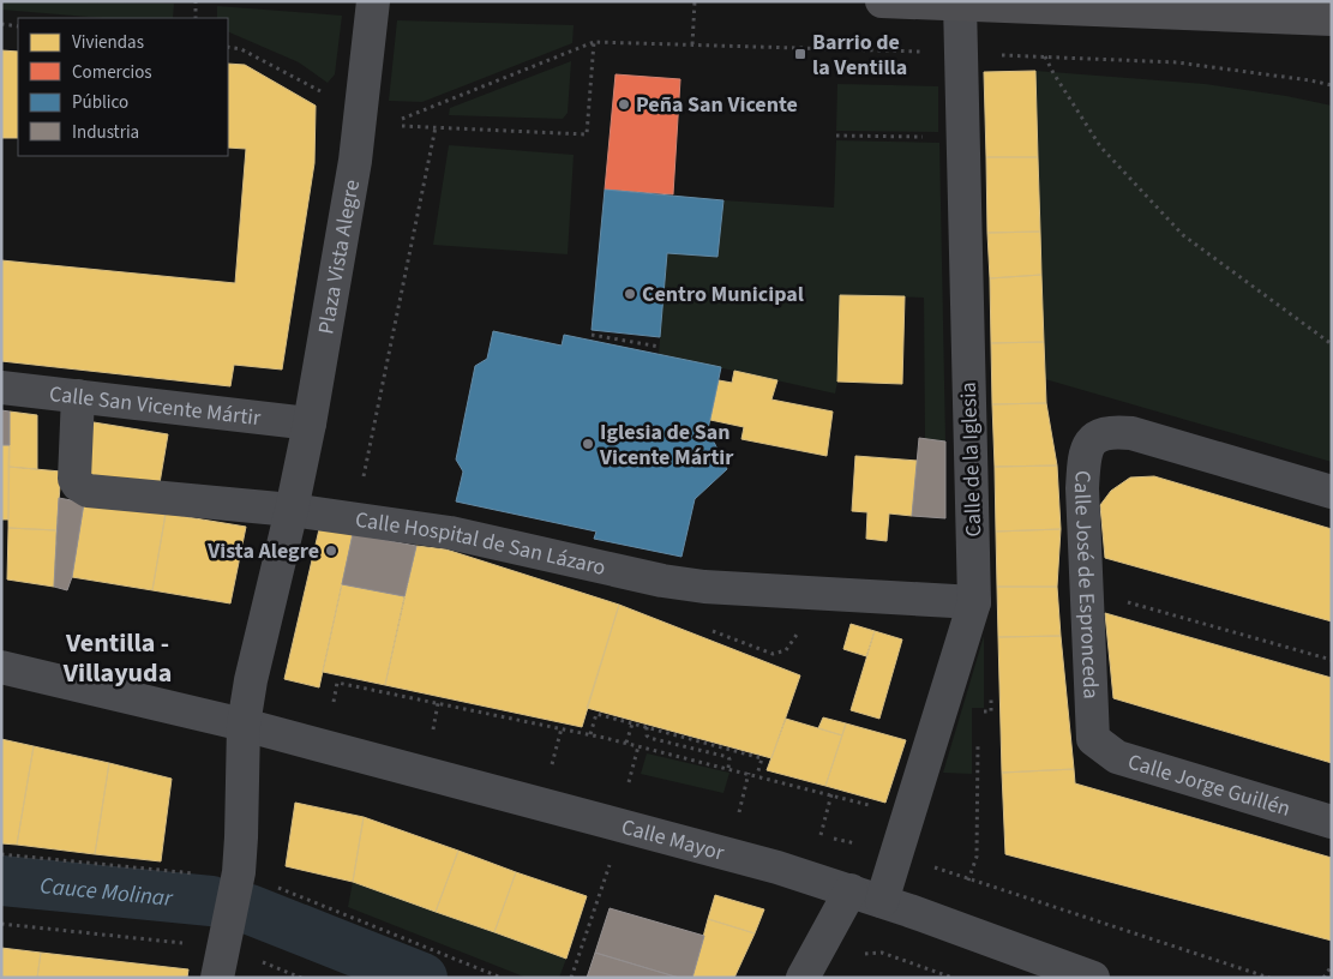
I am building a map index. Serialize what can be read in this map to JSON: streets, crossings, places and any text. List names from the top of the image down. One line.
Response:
{"streets":{"street":["Plaza Vista Alegre","Calle San Vicente Mártir","Calle de la Iglesia","Calle Hospital de San Lázaro","Calle José de Espronceda","Calle Jorge Guillén","Calle Mayor"]},"crossings":[["Plaza Vista Alegre","Calle San Vicente Mártir"],["Plaza Vista Alegre","Calle Hospital de San Lázaro"],["Calle San Vicente Mártir","Calle Hospital de San Lázaro"],["Calle de la Iglesia","Calle Hospital de San Lázaro"],["Calle de la Iglesia","Calle Mayor"],["Calle José de Espronceda","Calle Jorge Guillén"]],"districts":["Ventilla - Villayuda"],"water":["Cauce Molinar"],"places":{"transit":["Barrio de la Ventilla"],"other":["Peña San Vicente","Centro Municipal","Iglesia de San Vicente Mártir","Vista Alegre"]},"legend":["Viviendas","Comercios","Público","Industria"]}
